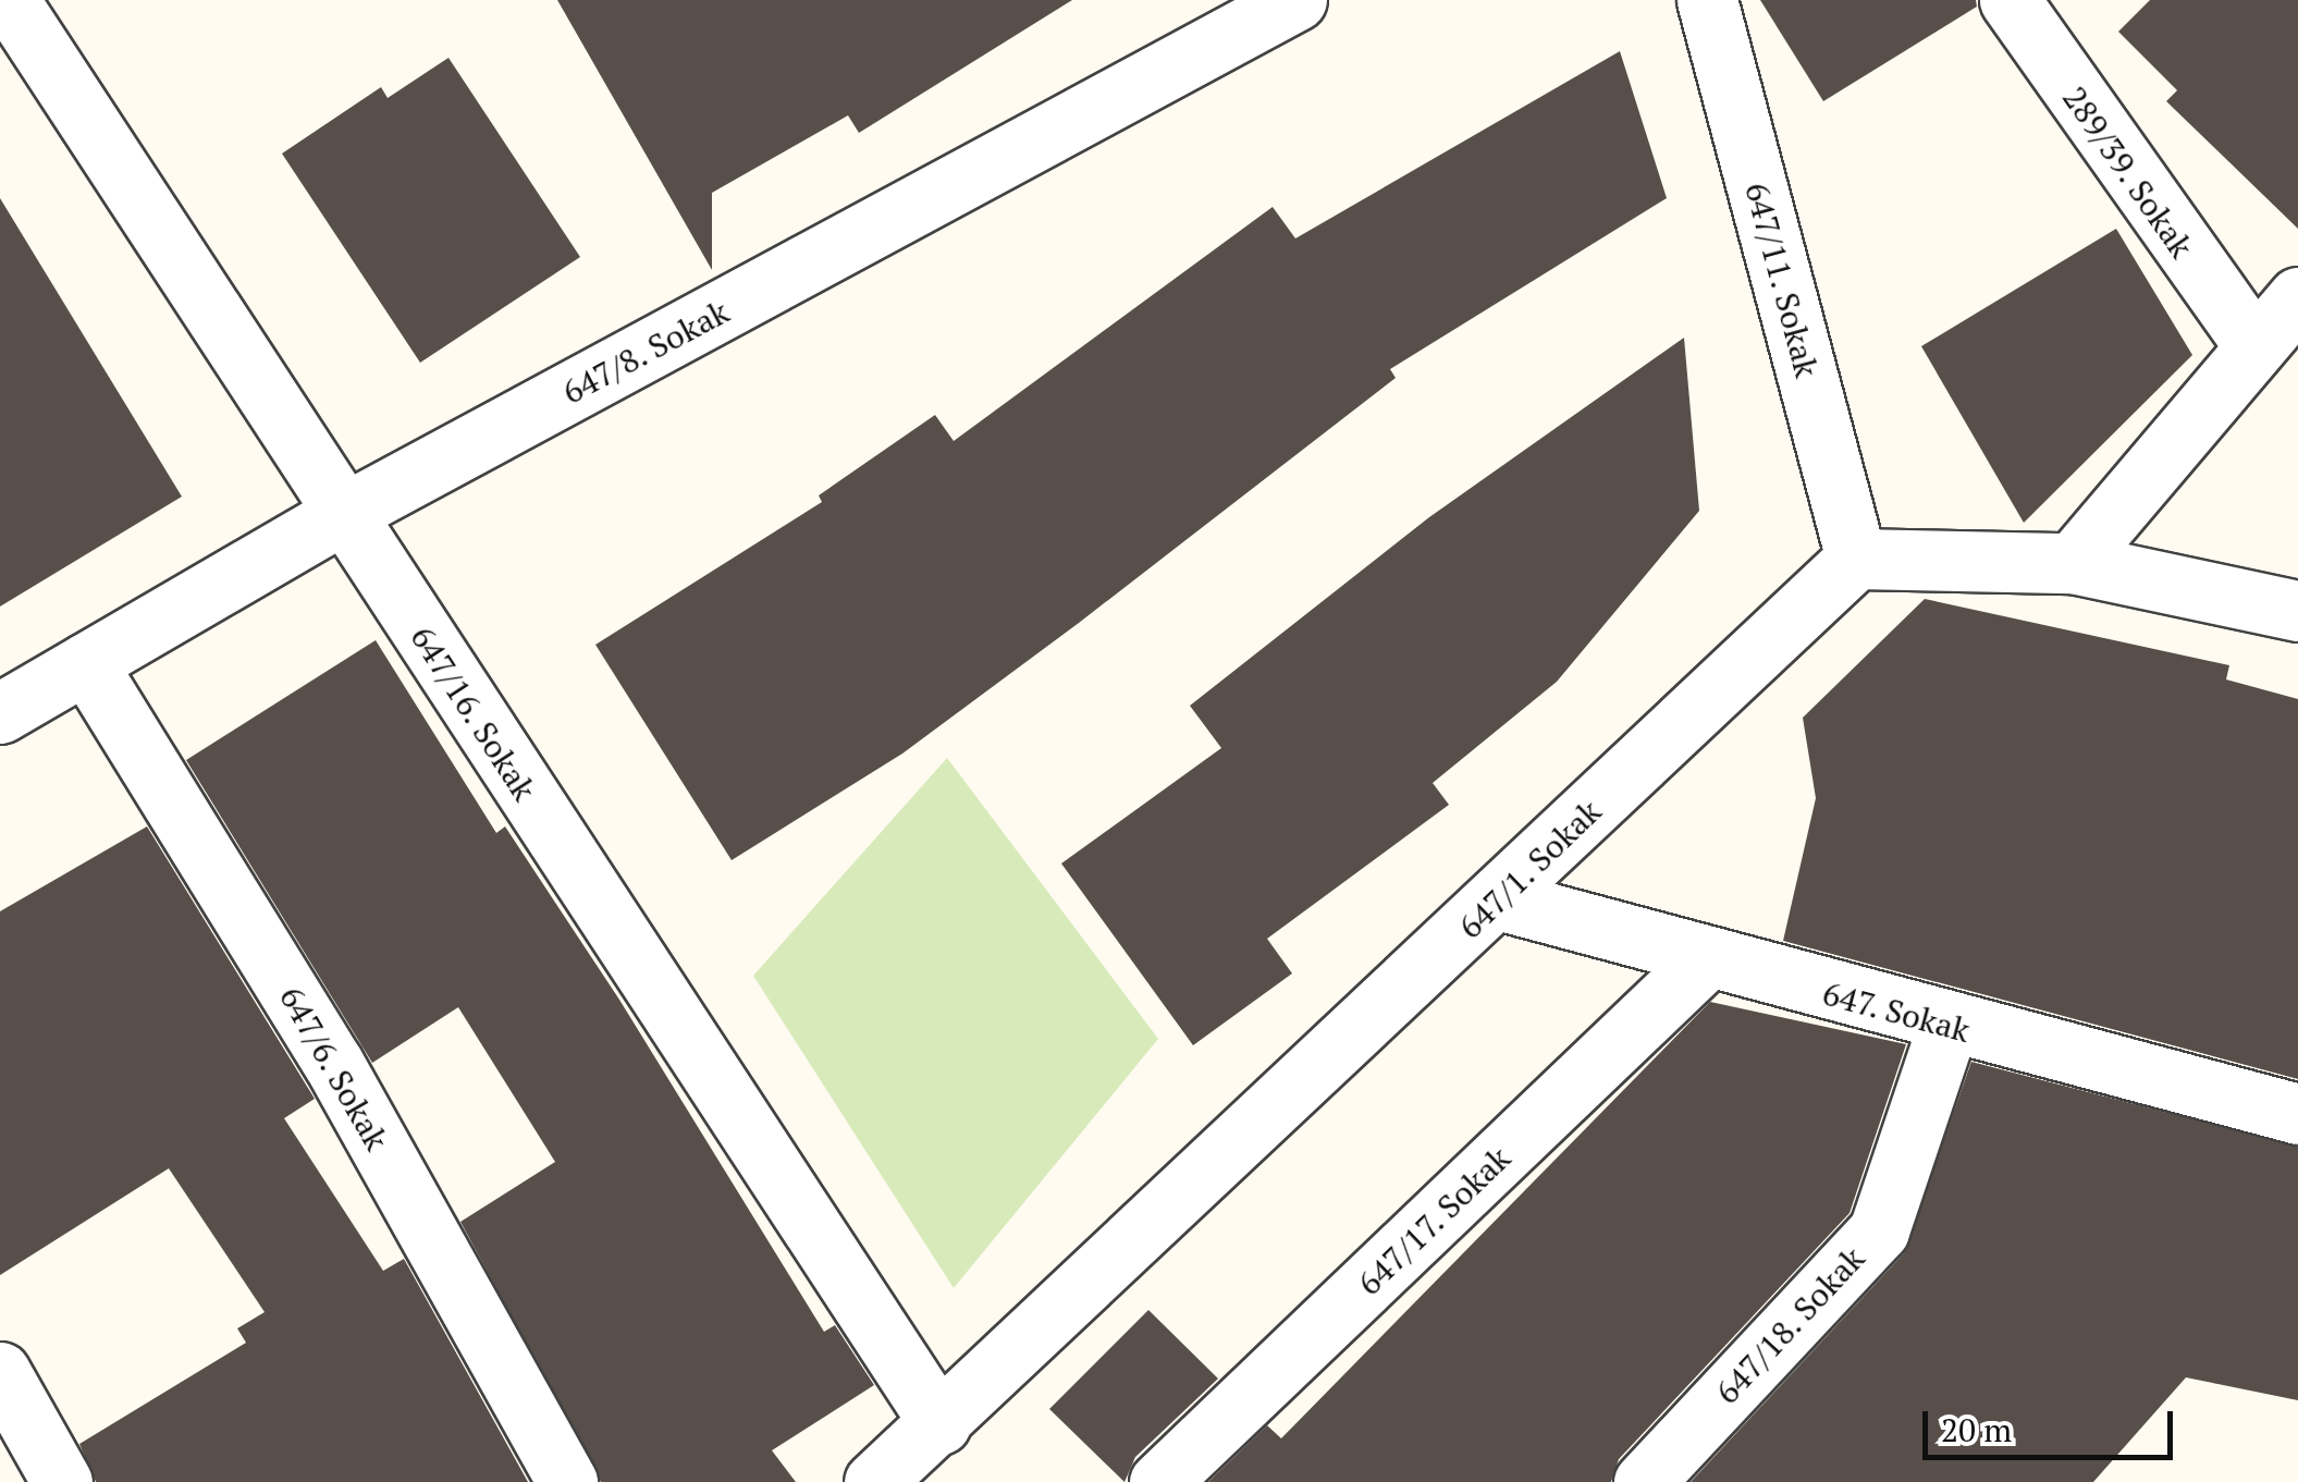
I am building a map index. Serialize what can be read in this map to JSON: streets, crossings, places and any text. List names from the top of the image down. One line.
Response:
{"streets":{"street":["289/39. Sokak","647/11. Sokak","647/8. Sokak","647/16. Sokak","647/1. Sokak","647. Sokak","647/6. Sokak","647/17. Sokak","647/18. Sokak"]},"crossings":[["647/11. Sokak","647/1. Sokak"],["647/8. Sokak","647/16. Sokak"],["647/8. Sokak","647/6. Sokak"],["647/16. Sokak","647/1. Sokak"],["647/1. Sokak","647. Sokak"],["647. Sokak","647/17. Sokak"],["647. Sokak","647/18. Sokak"]],"scale_bar":"20 m"}
